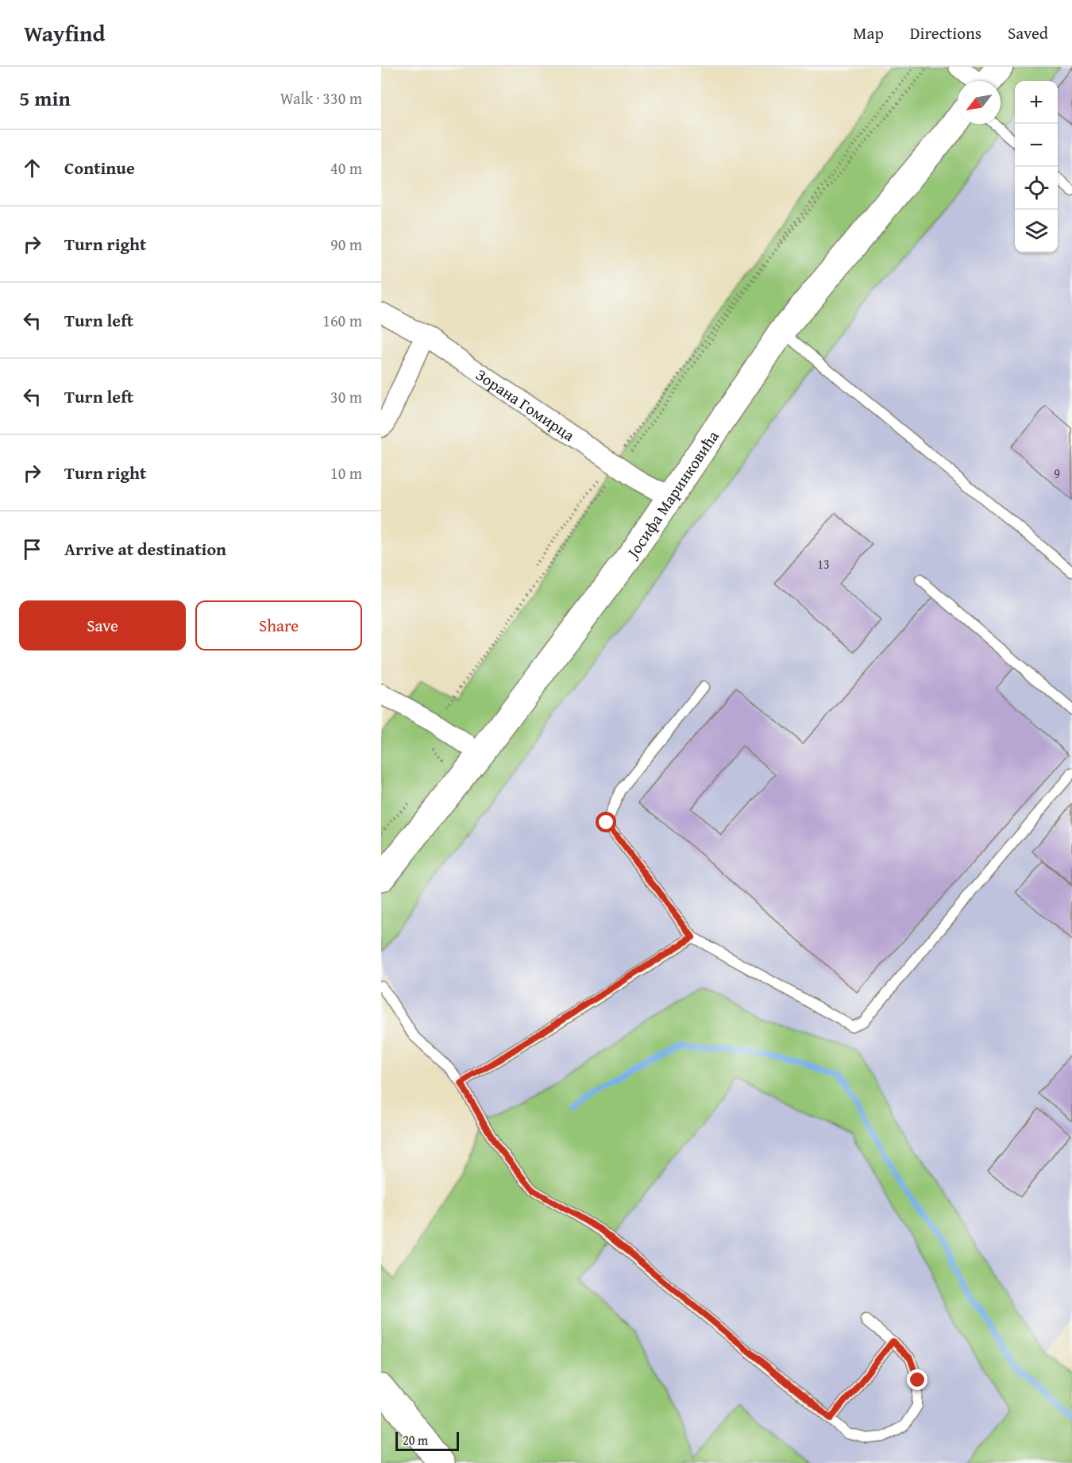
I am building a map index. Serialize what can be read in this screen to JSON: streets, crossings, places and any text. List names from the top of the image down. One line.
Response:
{"streets":{"street":["Зорана Гомирца","Јосифа Маринковића"]},"crossings":[["Зорана Гомирца","Јосифа Маринковића"]],"house_numbers":["9","13"],"scale_bar":"20 m","north":"bottom left","page":{"header":"Wayfind","nav":["Map","Directions","Saved"],"heading":["5 min","Walk · 330 m"],"map_buttons":["+","−"],"list":[["Continue","40 m"],["Turn right","90 m"],["Turn left","160 m"],["Turn left","30 m"],["Turn right","10 m"],"Arrive at destination"],"buttons":["Save","Share"],"scale":"20 m"}}
